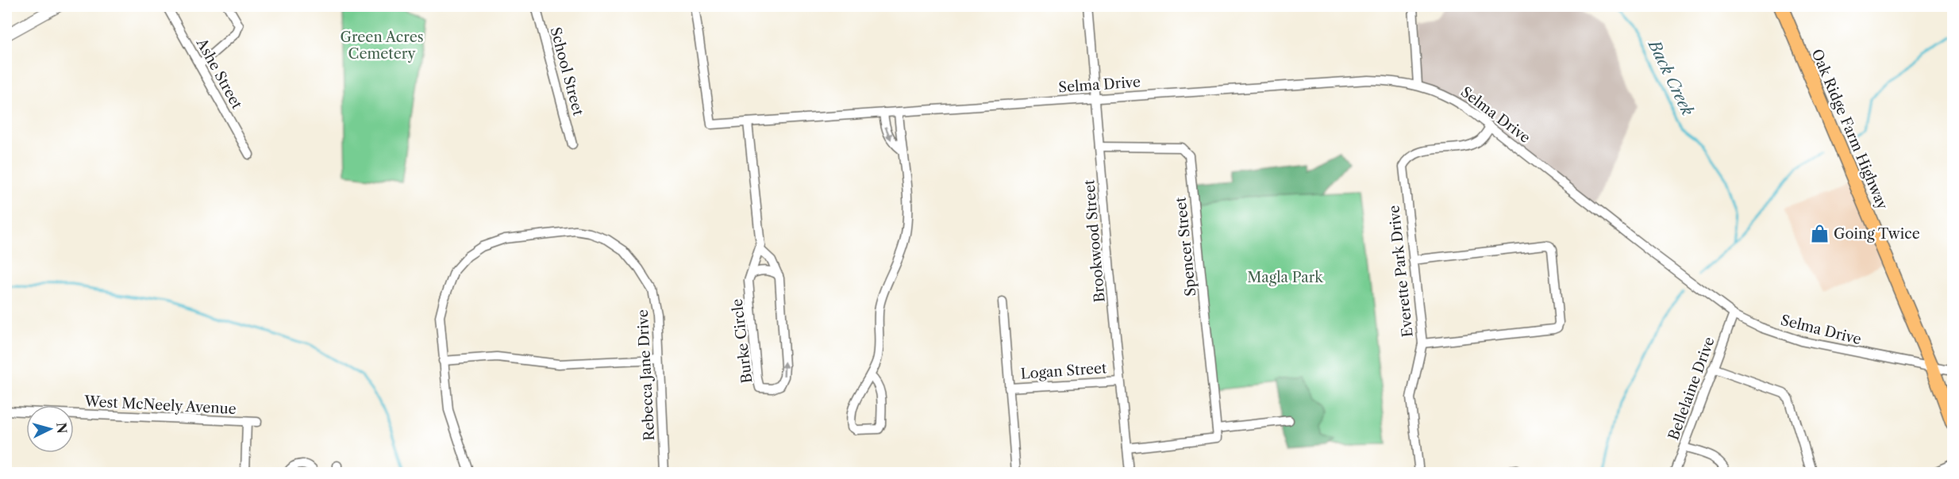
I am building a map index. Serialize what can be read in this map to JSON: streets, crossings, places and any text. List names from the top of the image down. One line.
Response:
{"streets":{"main road":["Oak Ridge Farm Highway"],"street":["School Street","Ashe Street","Selma Drive","Brookwood Street","Spencer Street","Everette Park Drive","Burke Circle","Logan Street","Rebecca Jane Drive","Bellelaine Drive","West McNeely Avenue"]},"crossings":[["Selma Drive","Oak Ridge Farm Highway"],["Selma Drive","Brookwood Street"],["Selma Drive","Everette Park Drive"],["Selma Drive","Burke Circle"],["Selma Drive","Bellelaine Drive"],["Brookwood Street","Spencer Street"],["Brookwood Street","Logan Street"]],"water":["Back Creek"],"parks":["Green Acres Cemetery","Magla Park"],"places":{"shop":["Going Twice"]},"north":"right"}
